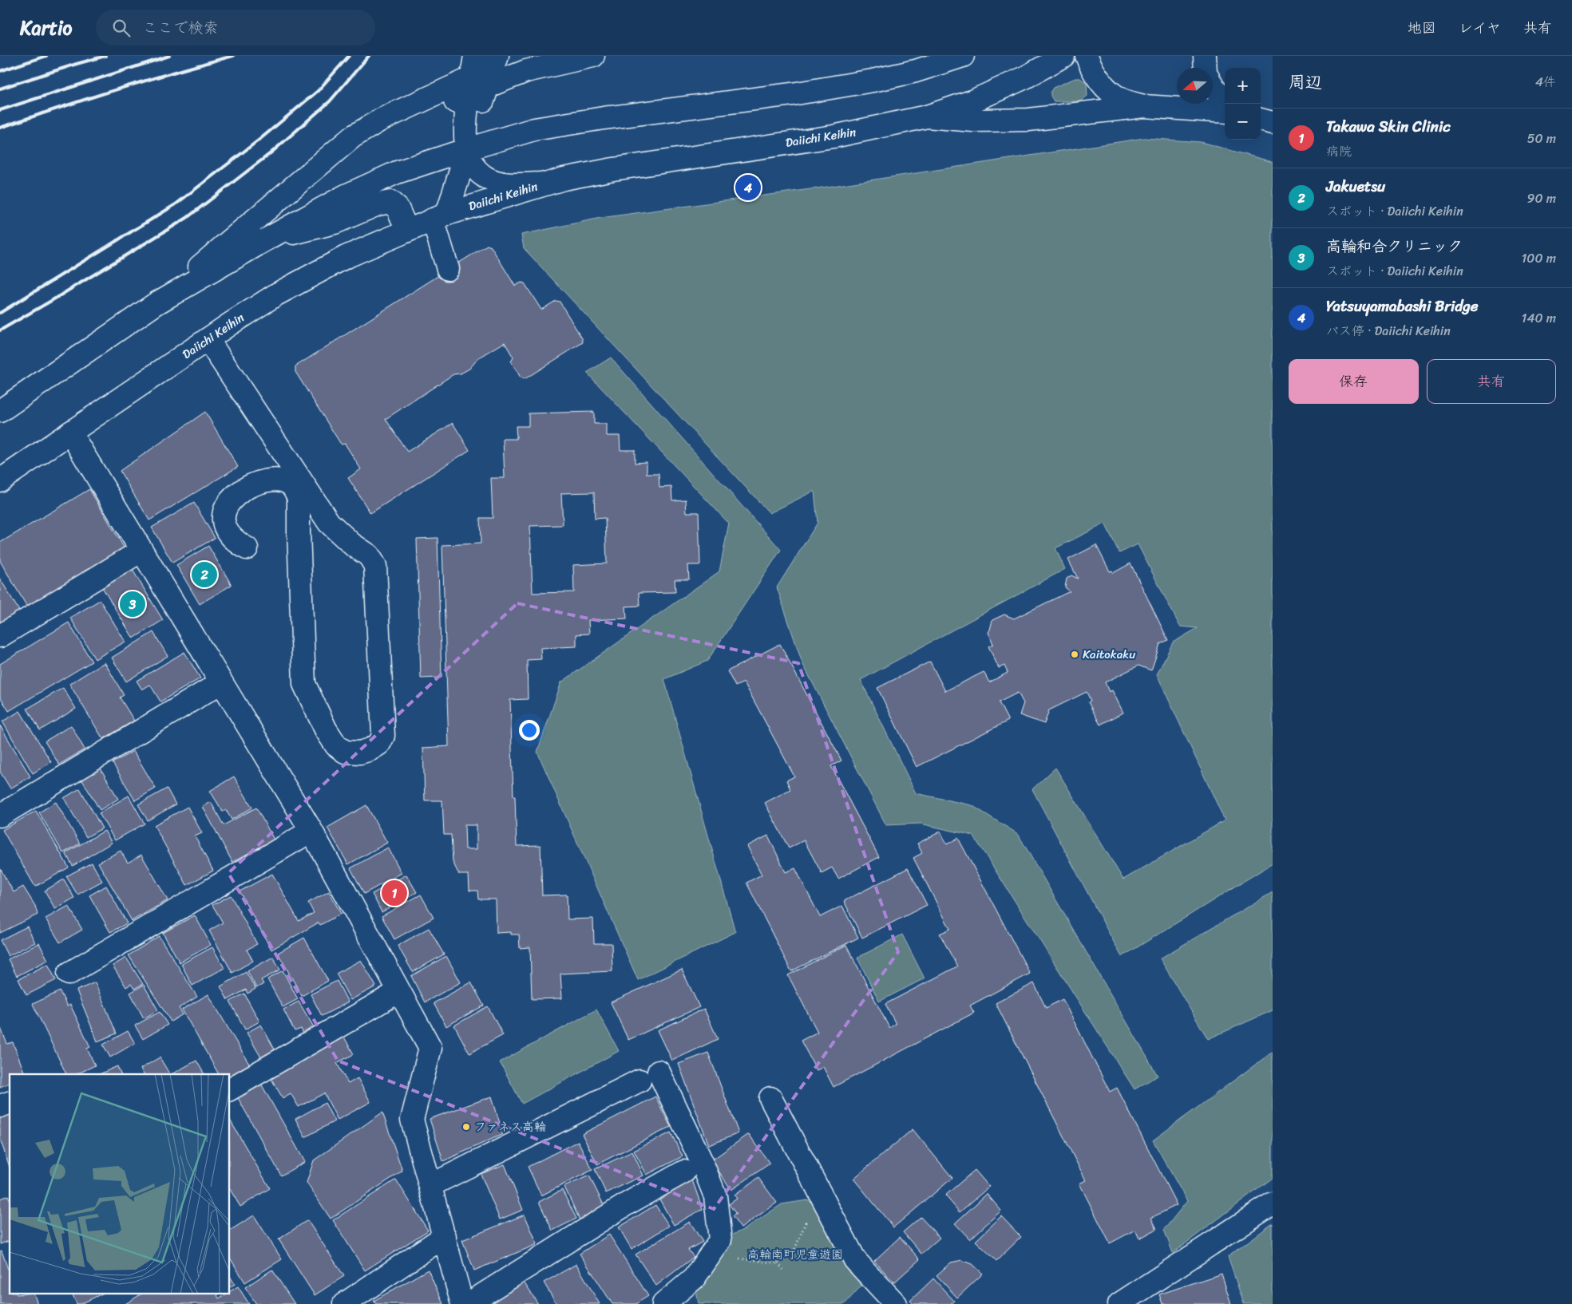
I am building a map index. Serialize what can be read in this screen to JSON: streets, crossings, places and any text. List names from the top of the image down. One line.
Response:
{"streets":{"main road":["Daiichi Keihin"]},"parks":["高輪南町児童遊園"],"places":["Kaitokaku","ファネス高輪"],"north":"left","page":{"header":"Kartio","search":"ここで検索","nav":["地図","レイヤ","共有"],"heading":["周辺","4件"],"map_buttons":["+","−"],"list":[{"mark":"1","name":"Takawa Skin Clinic","note":"病院","value":"50 m"},{"mark":"2","name":"Jakuetsu","note":"スポット · Daiichi Keihin","value":"90 m"},{"mark":"3","name":"高輪和合クリニック","note":"スポット · Daiichi Keihin","value":"100 m"},{"mark":"4","name":"Yatsuyamabashi Bridge","note":"バス停 · Daiichi Keihin","value":"140 m"}],"pins":["4","2","3","1"],"buttons":["保存","共有"]}}
